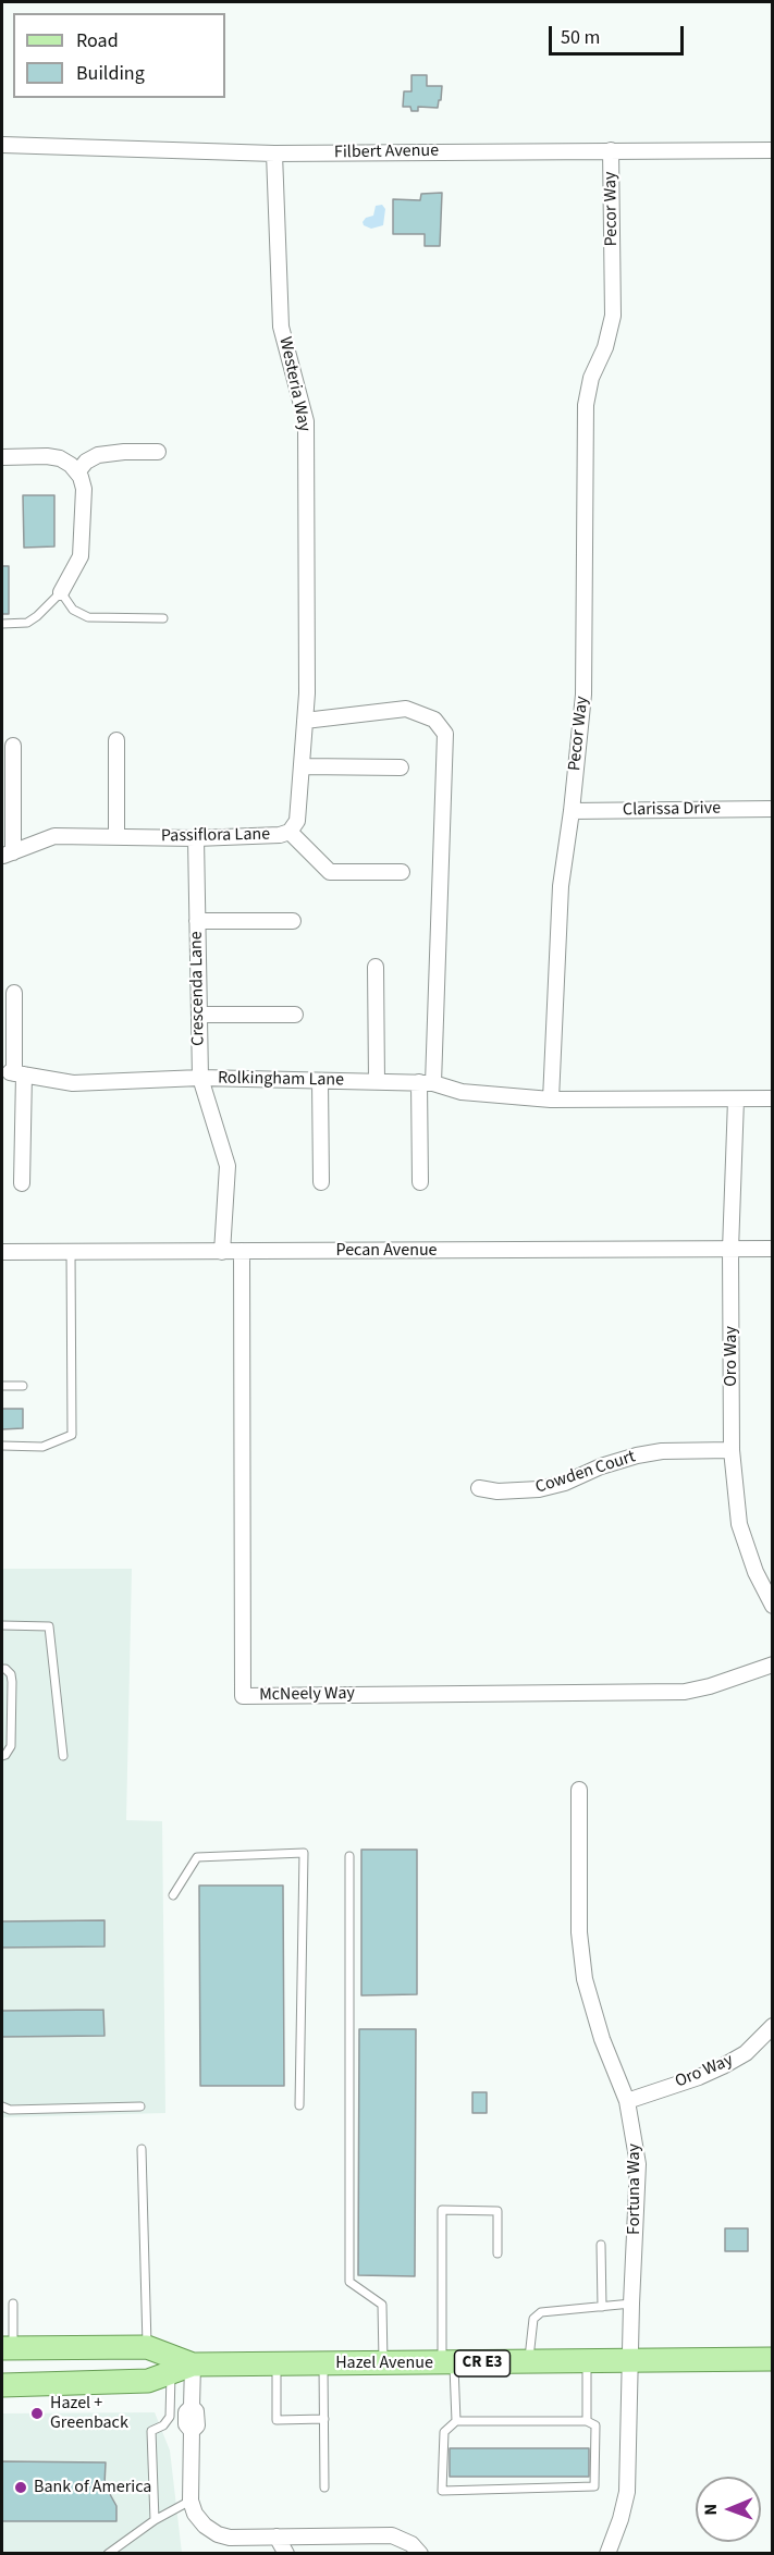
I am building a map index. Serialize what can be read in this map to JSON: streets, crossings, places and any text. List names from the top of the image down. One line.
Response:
{"streets":{"main road":["Hazel Avenue","CR E3"],"street":["Filbert Avenue","Pecor Way","Westeria Way","Clarissa Drive","Passiflora Lane","Crescenda Lane","Rolkingham Lane","Pecan Avenue","Oro Way","Cowden Court","McNeely Way","Fortuna Way"]},"crossings":[["Filbert Avenue","Pecor Way"],["Filbert Avenue","Westeria Way"],["Pecor Way","Clarissa Drive"],["Pecor Way","Rolkingham Lane"],["Westeria Way","Passiflora Lane"],["Passiflora Lane","Crescenda Lane"],["Crescenda Lane","Rolkingham Lane"],["Crescenda Lane","Pecan Avenue"],["Pecan Avenue","Oro Way"],["Pecan Avenue","McNeely Way"],["Oro Way","Cowden Court"],["Oro Way","Fortuna Way"],["Fortuna Way","Hazel Avenue"]],"places":["Hazel + Greenback","Bank of America"],"legend":["Road","Building"],"scale_bar":"50 m","north":"left"}
